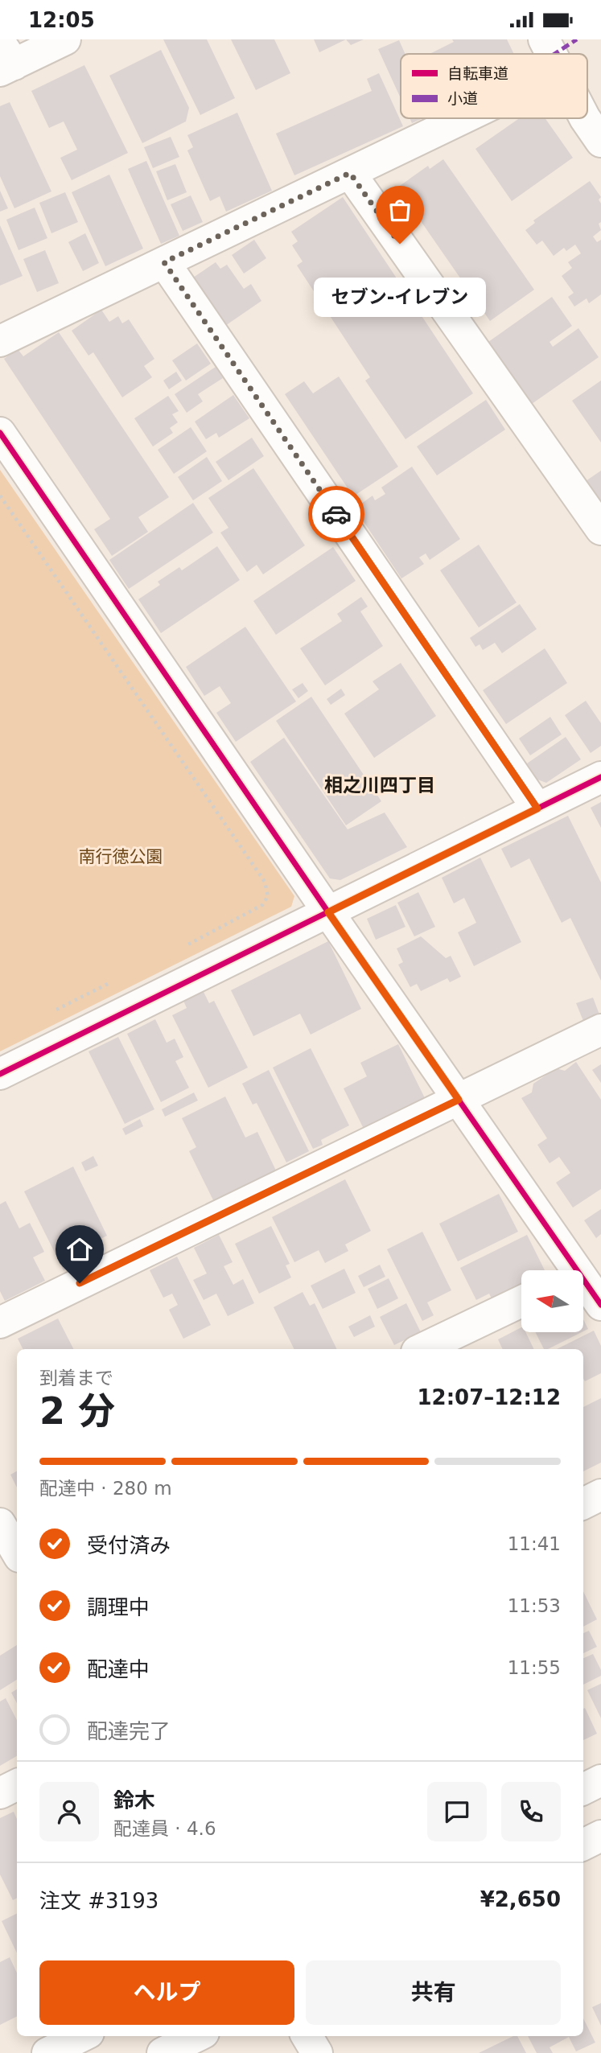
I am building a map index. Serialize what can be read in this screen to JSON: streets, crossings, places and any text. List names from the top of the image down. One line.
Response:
{"districts":["相之川四丁目"],"parks":["南行徳公園"],"places":["セブン-イレブン"],"legend":["自転車道","小道"],"north":"left","page":{"status":"12:05","bubble":"セブン-イレブン","heading":["2 分","到着まで","12:07–12:12"],"panel":["鈴木","配達員 · 4.6","注文 #3193","¥2,650"],"bar":"配達中 · 280 m","list":[["受付済み","11:41"],["調理中","11:53"],["配達中","11:55"],"配達完了"],"buttons":["ヘルプ","共有"]}}
